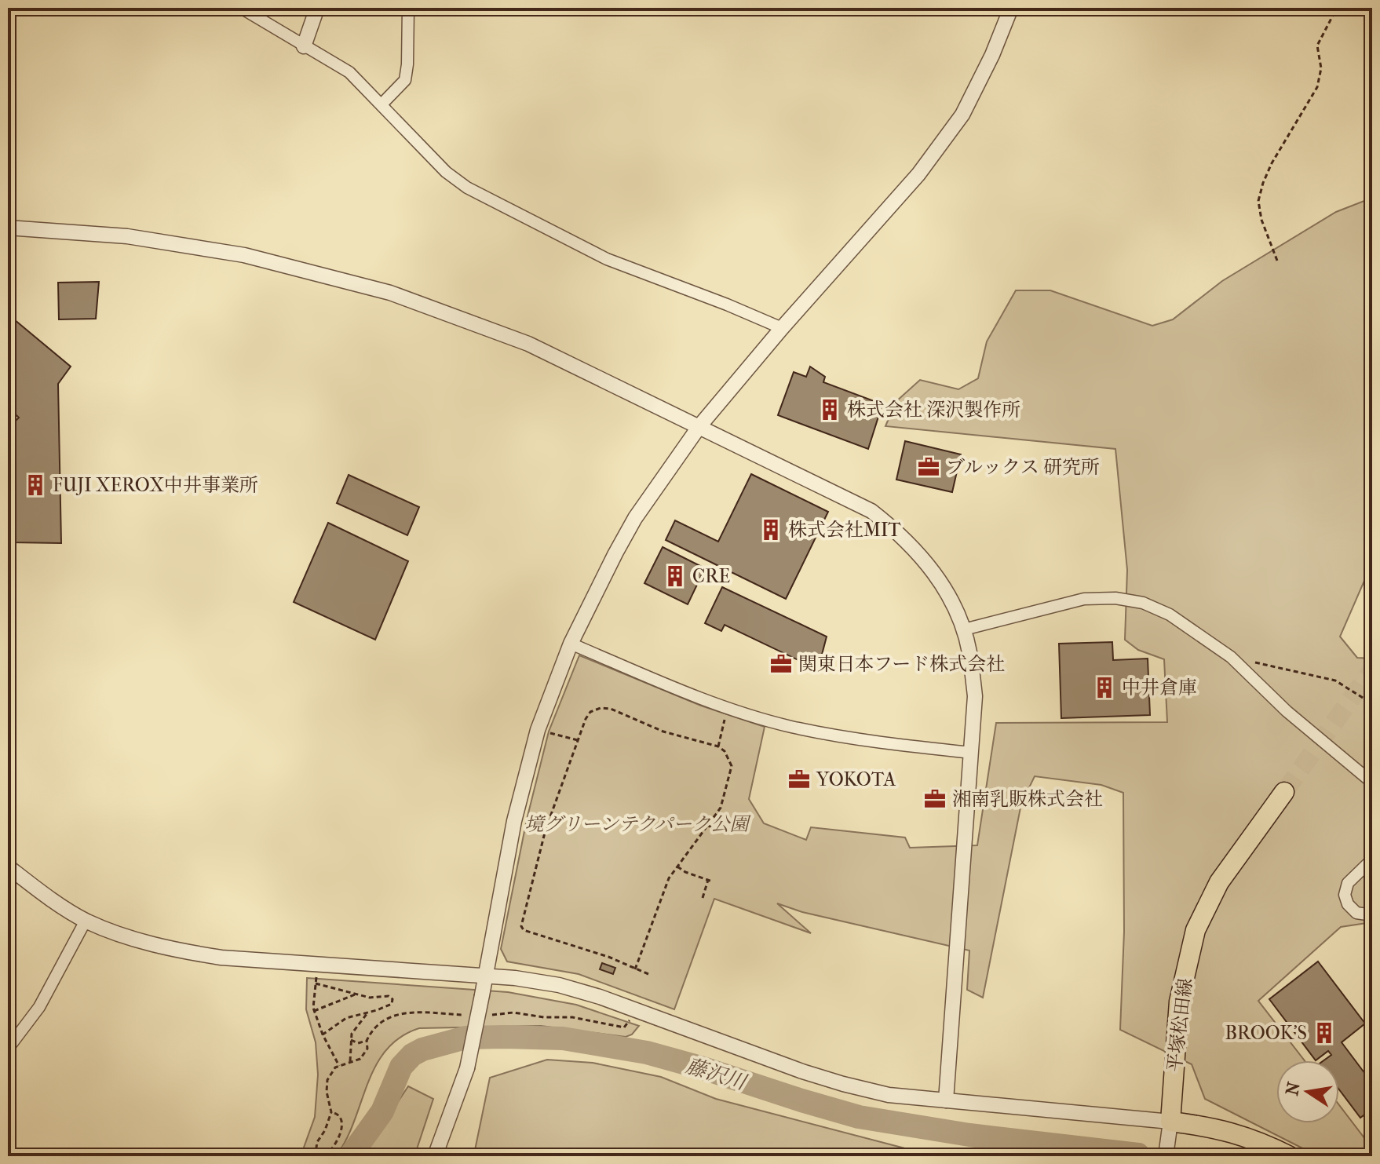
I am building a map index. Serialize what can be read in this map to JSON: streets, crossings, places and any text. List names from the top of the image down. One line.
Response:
{"streets":{"main road":["平塚松田線"]},"water":["藤沢川"],"parks":["境グリーンテクパーク公園"],"places":{"building":["株式会社 深沢製作所","FUJI XEROX中井事業所","株式会社MIT","CRE","中井倉庫","BROOK'S"],"office":["ブルックス 研究所","関東日本フード株式会社","YOKOTA","湘南乳販株式会社"]},"north":"left"}
